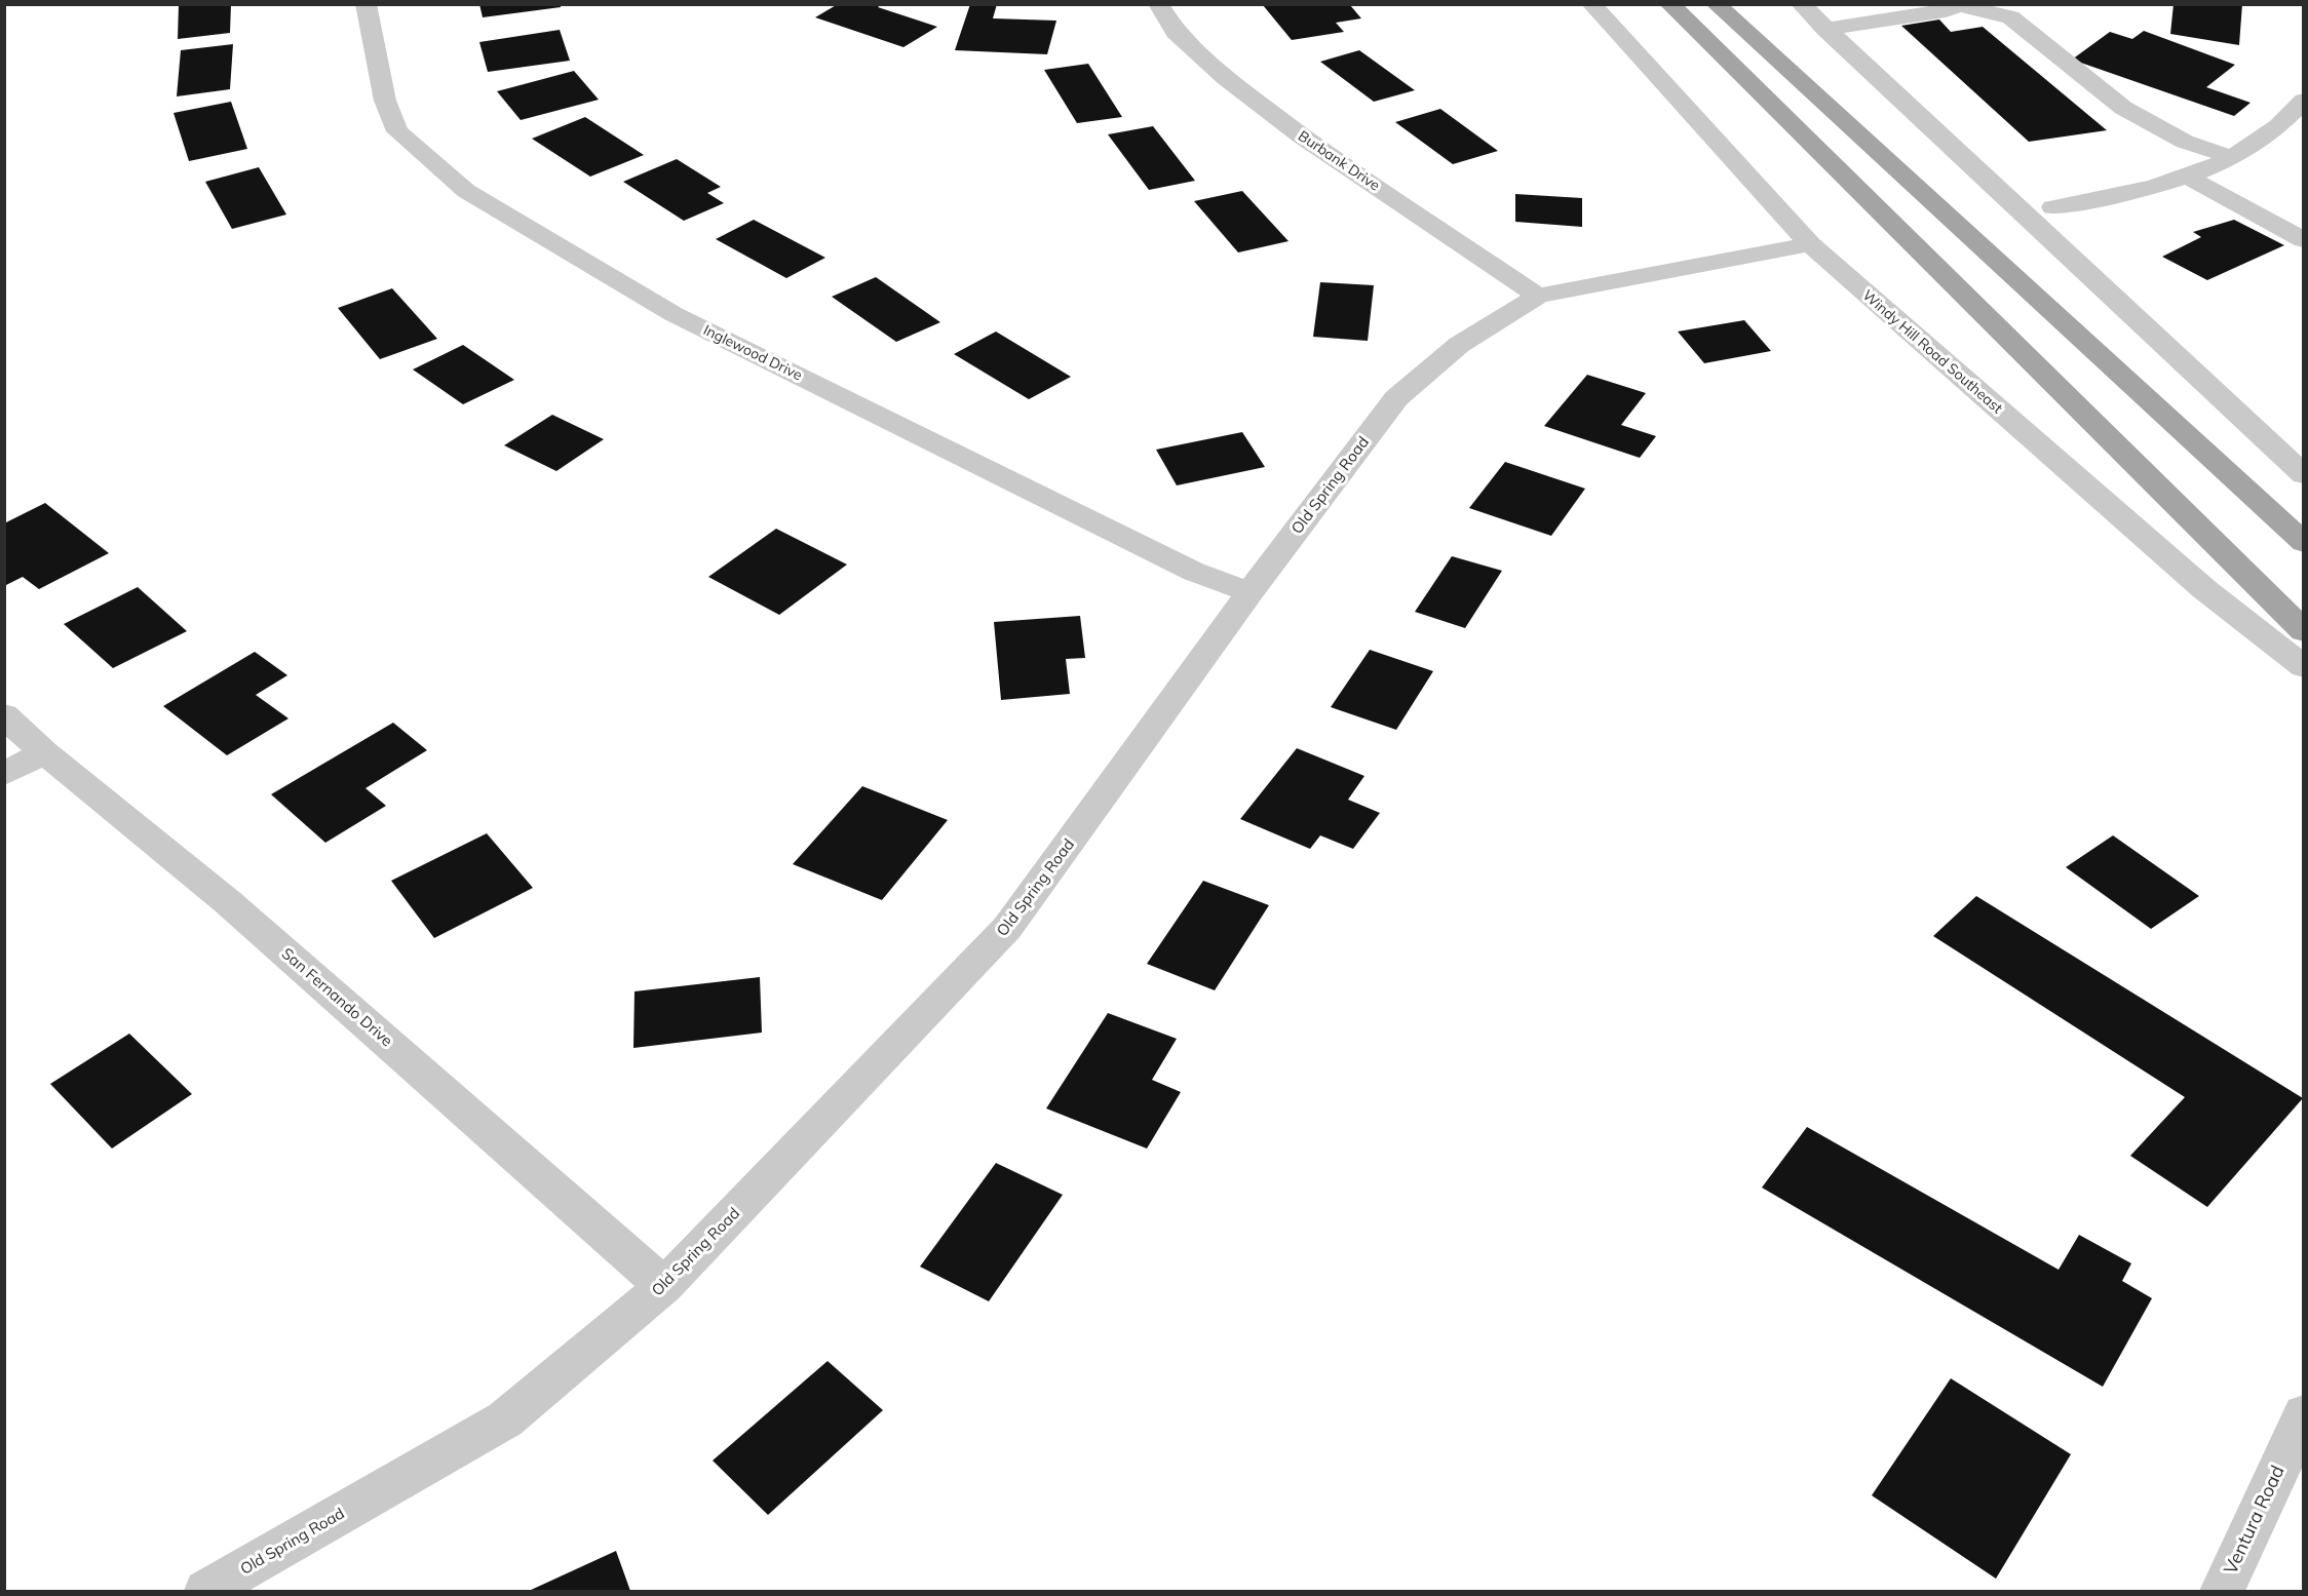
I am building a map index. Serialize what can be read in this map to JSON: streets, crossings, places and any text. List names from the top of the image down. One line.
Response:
{"streets":{"street":["Burbank Drive","Windy Hill Road Southeast","Inglewood Drive","Old Spring Road","San Fernando Drive","Ventura Road"]},"crossings":[["Burbank Drive","Old Spring Road"],["Windy Hill Road Southeast","Old Spring Road"],["Inglewood Drive","Old Spring Road"],["Old Spring Road","San Fernando Drive"]]}
